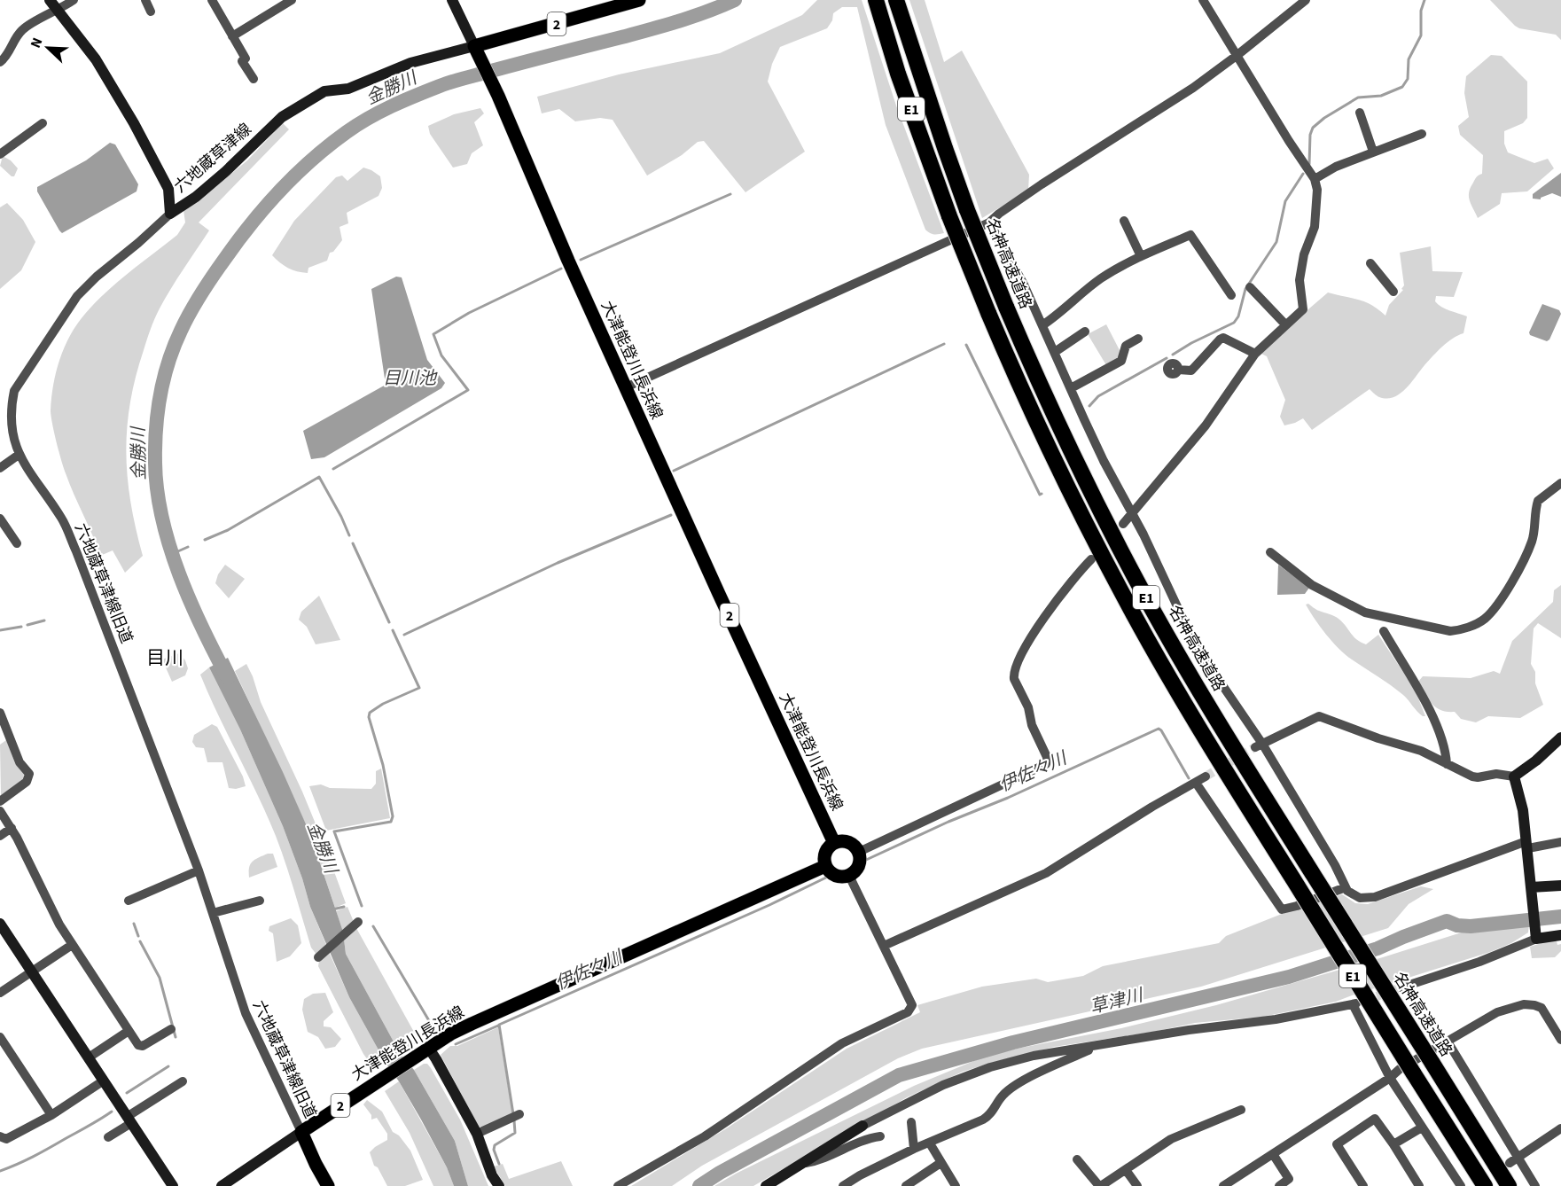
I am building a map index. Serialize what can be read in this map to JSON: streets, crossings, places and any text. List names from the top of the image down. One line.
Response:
{"streets":{"highway":["E1","名神高速道路"],"main road":["2","大津能登川長浜線"],"street":["六地蔵草津線","六地蔵草津線旧道"]},"crossings":[["2","六地蔵草津線"],["2","大津能登川長浜線"],["六地蔵草津線","大津能登川長浜線"],["六地蔵草津線","六地蔵草津線旧道"],["大津能登川長浜線","六地蔵草津線旧道"]],"districts":["目川"],"water":["金勝川","目川池","伊佐々川","草津川"],"north":"top left"}
